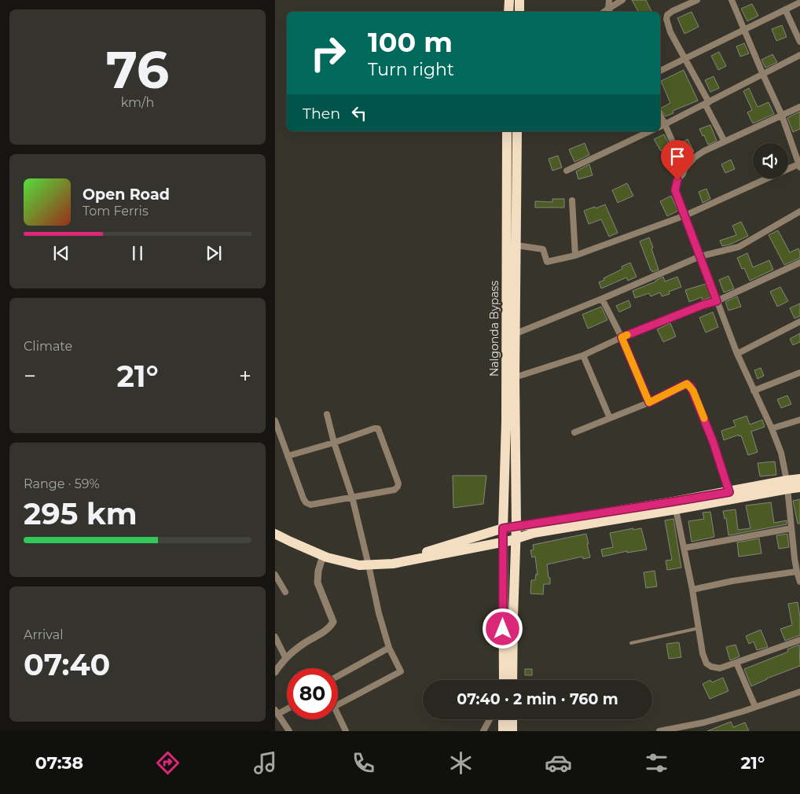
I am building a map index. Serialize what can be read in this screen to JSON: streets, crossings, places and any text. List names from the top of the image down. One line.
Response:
{"streets":{"highway":["Nalgonda Bypass"]},"page":{"tile":[["76","km/h"],"Climate",["Range · 59%","295 km"],["Arrival","07:40"]],"turn":["100 m","Turn right"],"then":"Then","song":["Open Road","Tom Ferris"],"heat":["−","21°","+"],"limit":"80","trip":"07:40 · 2 min · 760 m","tabs":["07:38","21°"]}}
